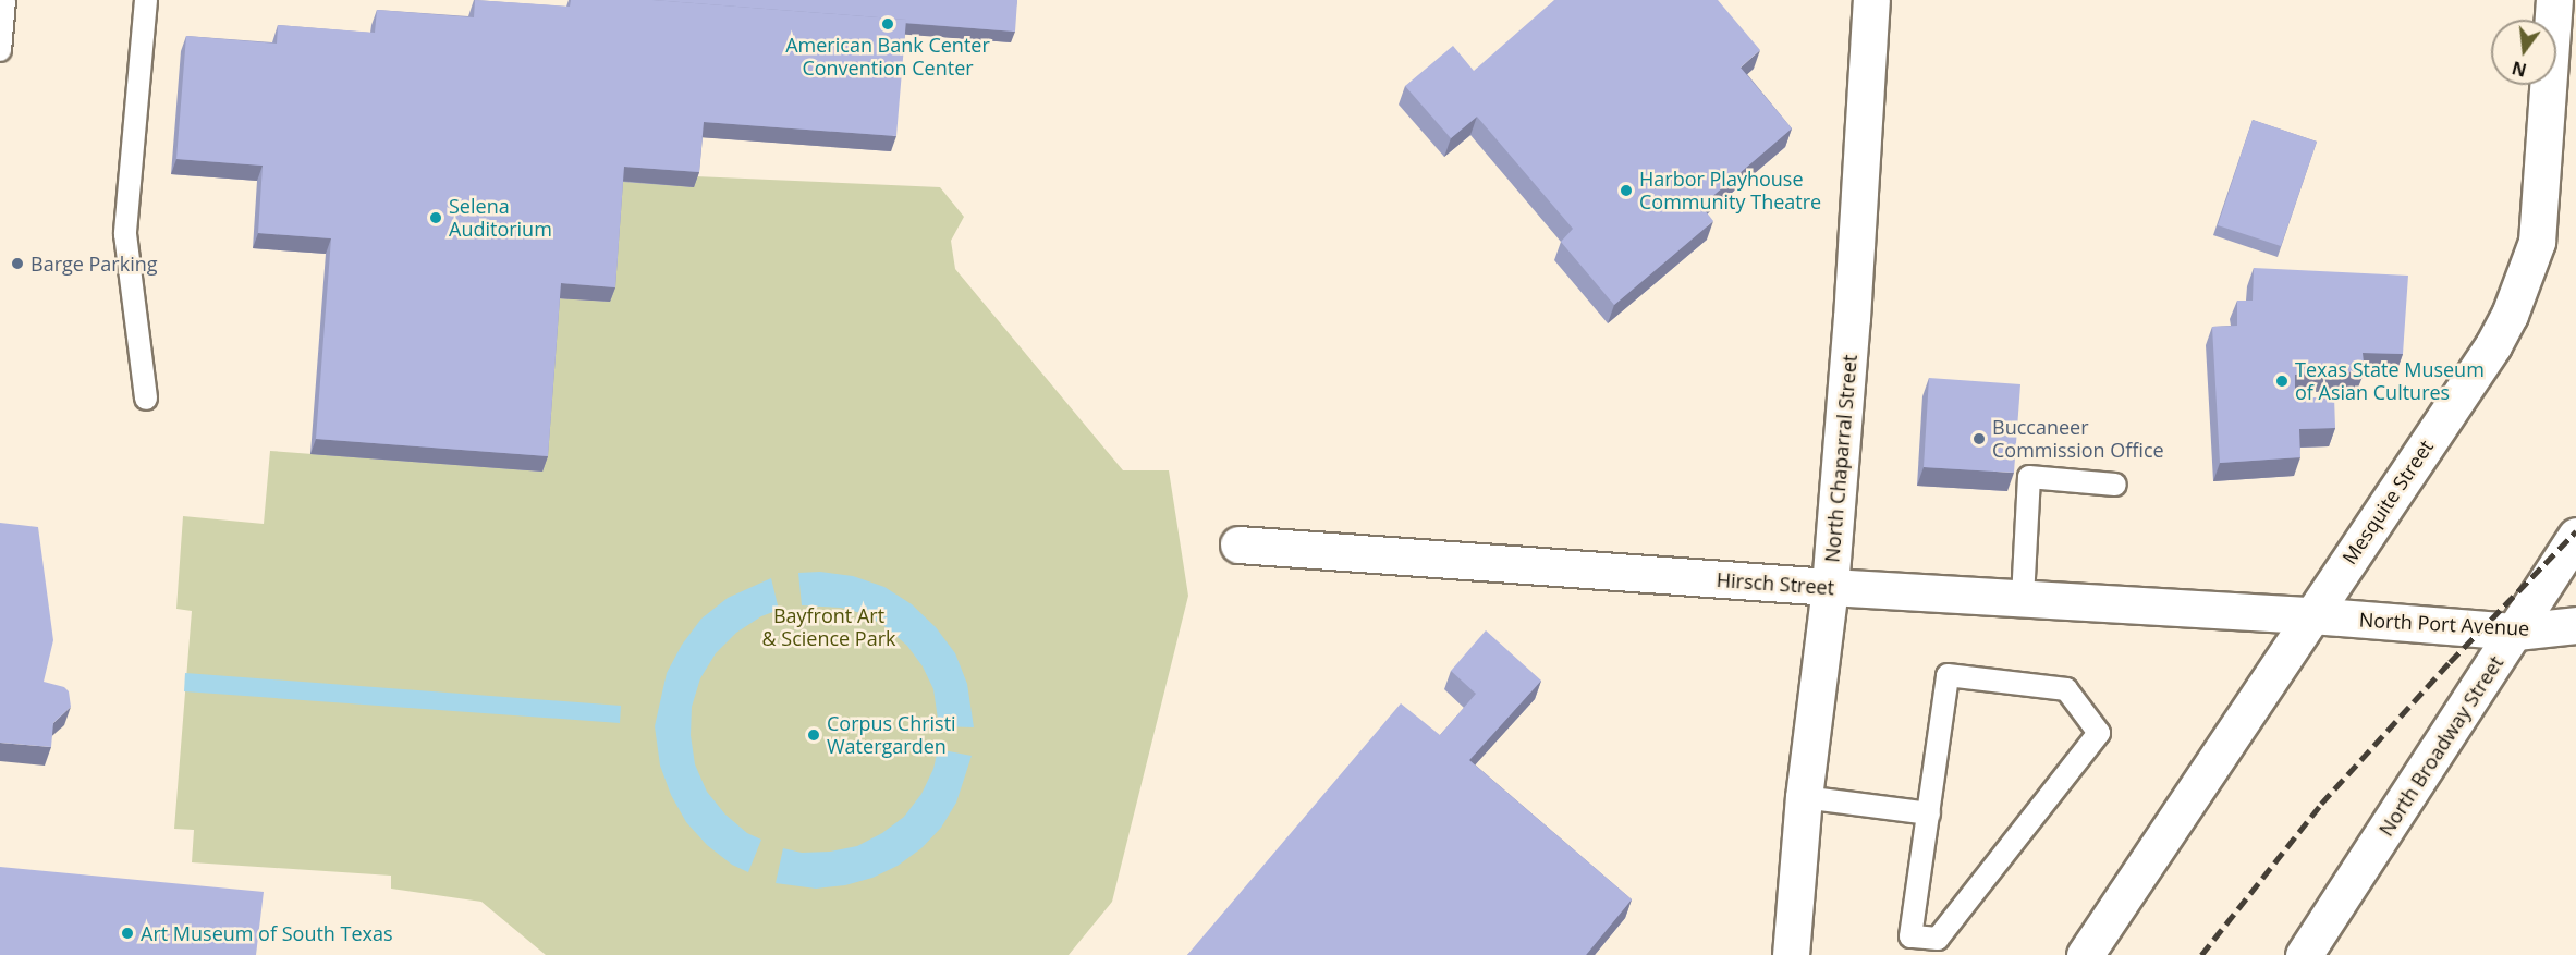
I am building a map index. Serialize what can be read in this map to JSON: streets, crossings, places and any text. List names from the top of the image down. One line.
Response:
{"streets":{"street":["North Chaparral Street","Mesquite Street","Hirsch Street","North Port Avenue","North Broadway Street"]},"crossings":[["North Chaparral Street","Hirsch Street"],["Mesquite Street","Hirsch Street"],["Mesquite Street","North Port Avenue"],["Hirsch Street","North Port Avenue"],["North Port Avenue","North Broadway Street"]],"parks":["Bayfront Art & Science Park"],"places":["American Bank Center Convention Center","Harbor Playhouse Community Theatre","Selena Auditorium","Barge Parking","Texas State Museum of Asian Cultures","Buccaneer Commission Office","Corpus Christi Watergarden","Art Museum of South Texas"],"north":"bottom"}
